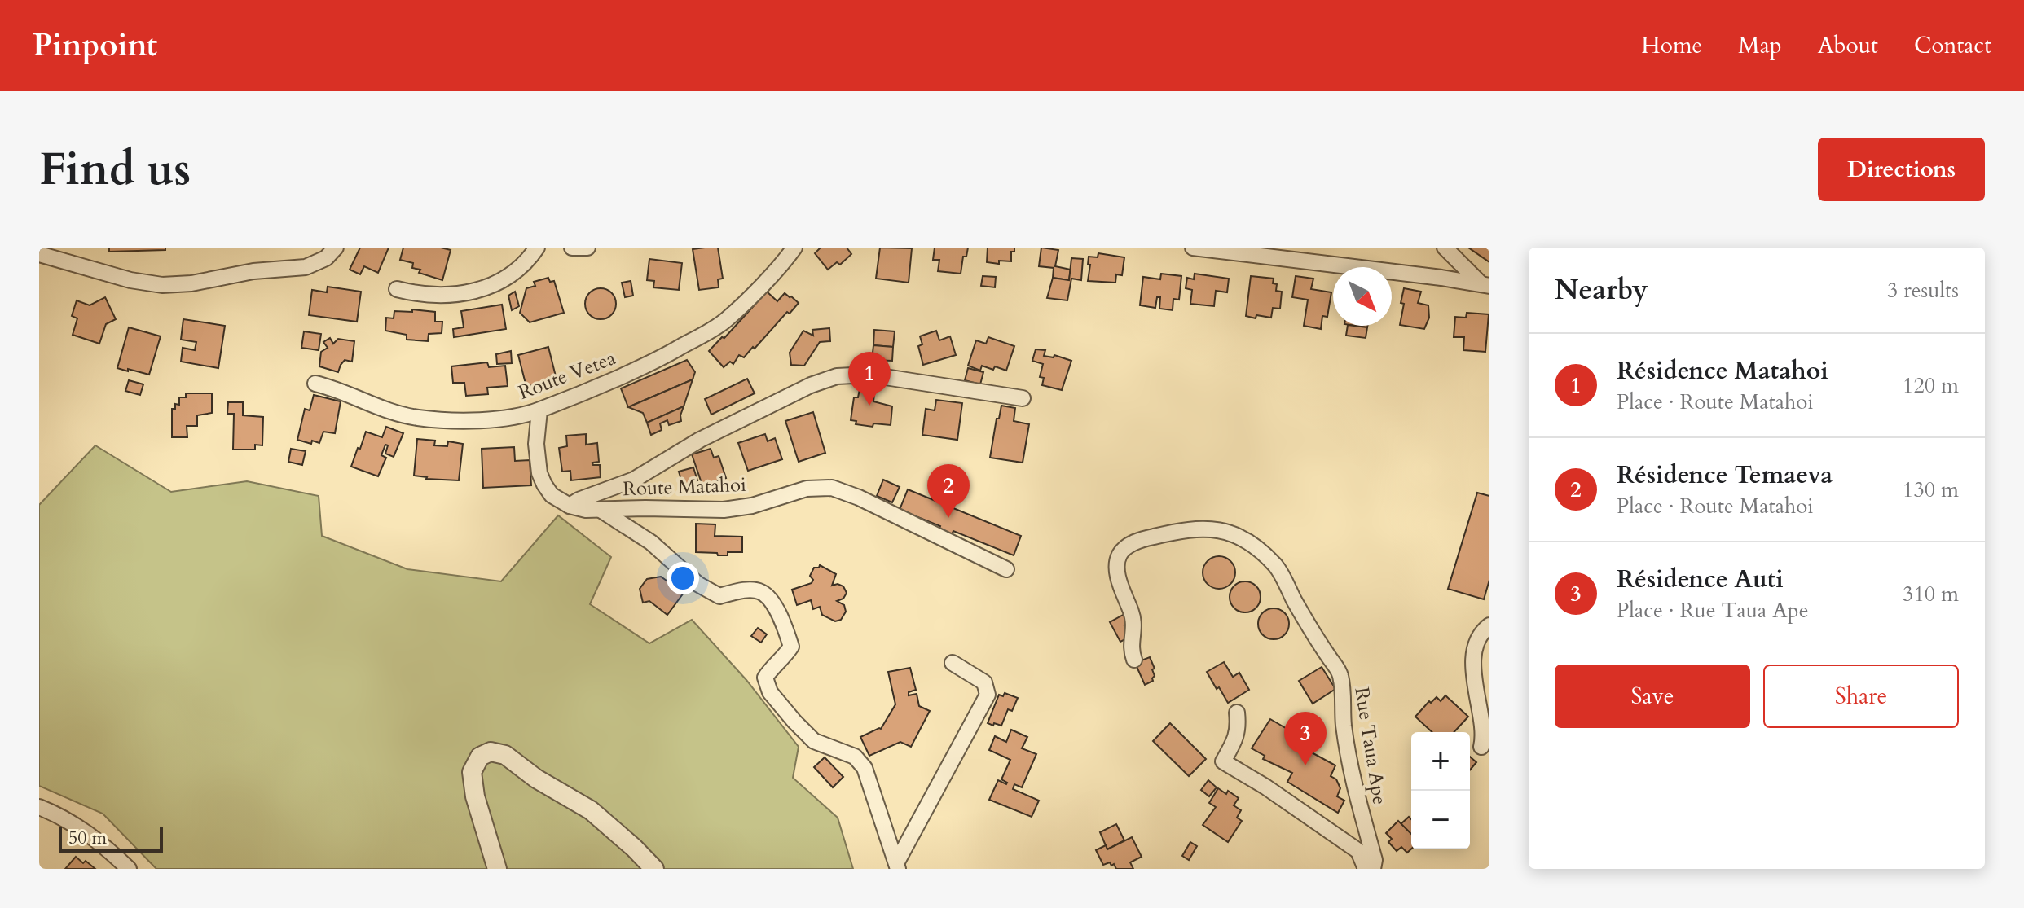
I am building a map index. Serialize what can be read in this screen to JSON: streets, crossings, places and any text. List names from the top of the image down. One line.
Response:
{"streets":{"street":["Route Vetea","Route Matahoi","Rue Taua Ape"]},"scale_bar":"50 m","north":"bottom right","page":{"header":"Pinpoint","nav":["Home","Map","About","Contact"],"buttons":["Directions",["Save","Share"]],"title":"Find us","heading":["Nearby","3 results"],"list":[{"mark":"1","name":"Résidence Matahoi","note":"Place · Route Matahoi","value":"120 m"},{"mark":"2","name":"Résidence Temaeva","note":"Place · Route Matahoi","value":"130 m"},{"mark":"3","name":"Résidence Auti","note":"Place · Rue Taua Ape","value":"310 m"}],"pins":["1","2","3"],"map_buttons":["+","−"],"scale":"50 m"}}
